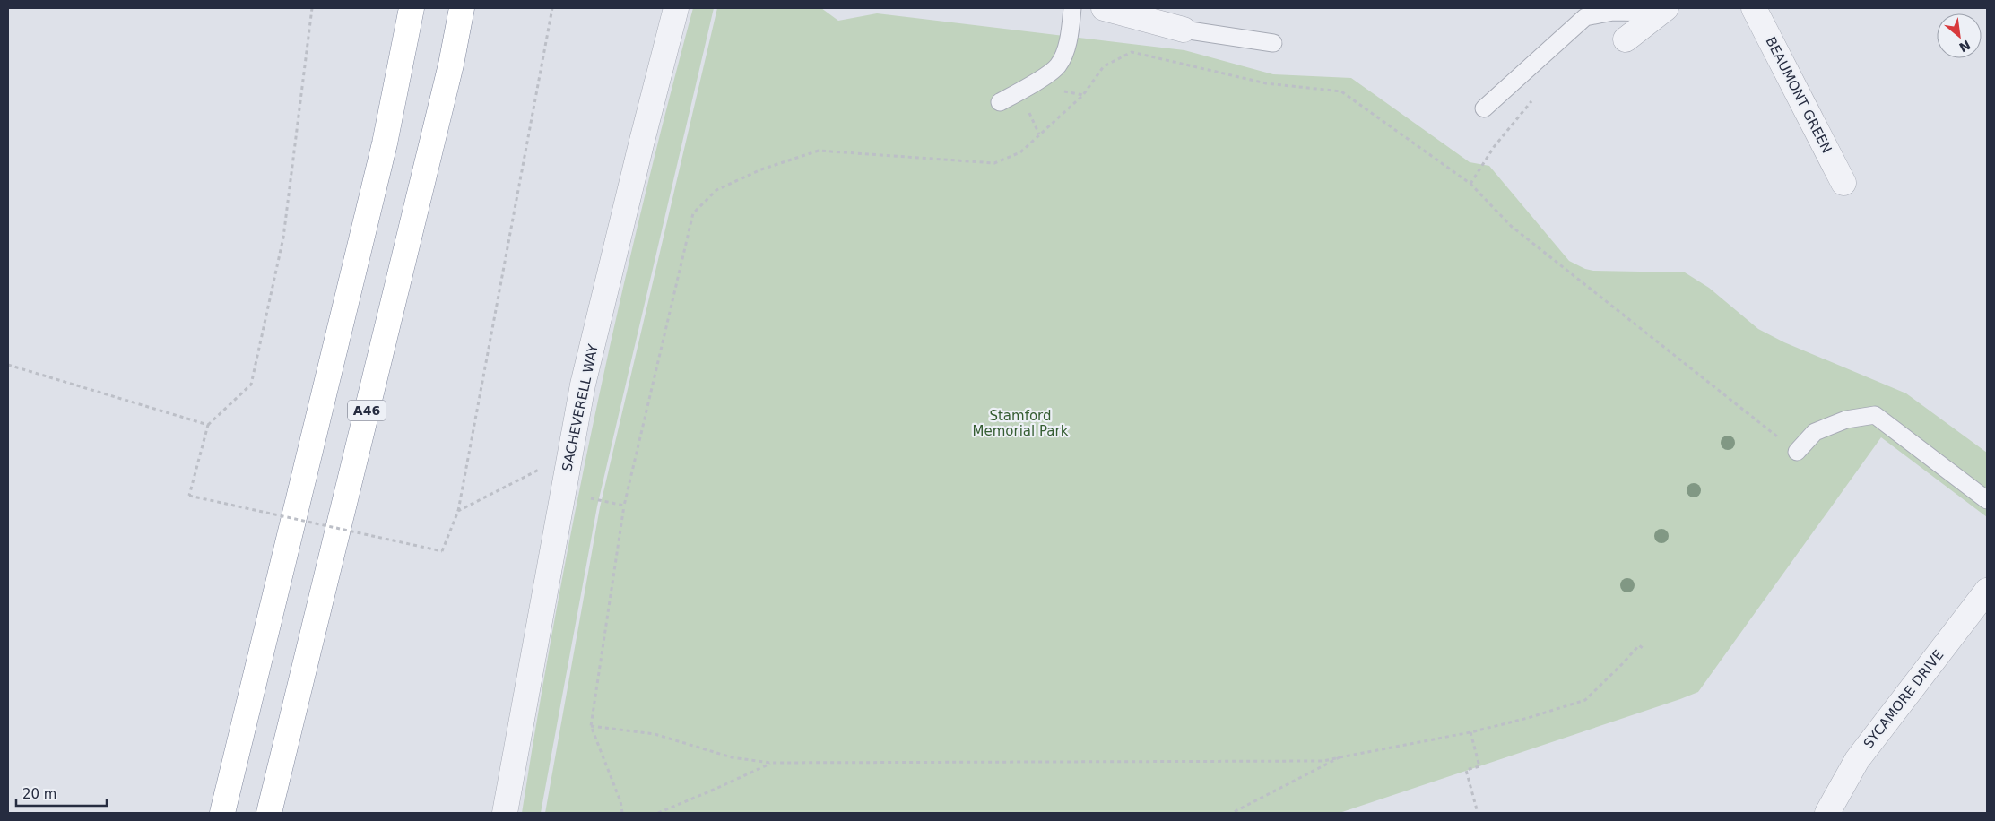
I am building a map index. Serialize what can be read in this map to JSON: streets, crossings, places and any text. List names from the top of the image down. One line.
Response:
{"streets":{"highway":["A46"],"street":["BEAUMONT GREEN","SACHEVERELL WAY","SYCAMORE DRIVE"]},"parks":["Stamford Memorial Park"],"scale_bar":"20 m","north":"bottom right"}
